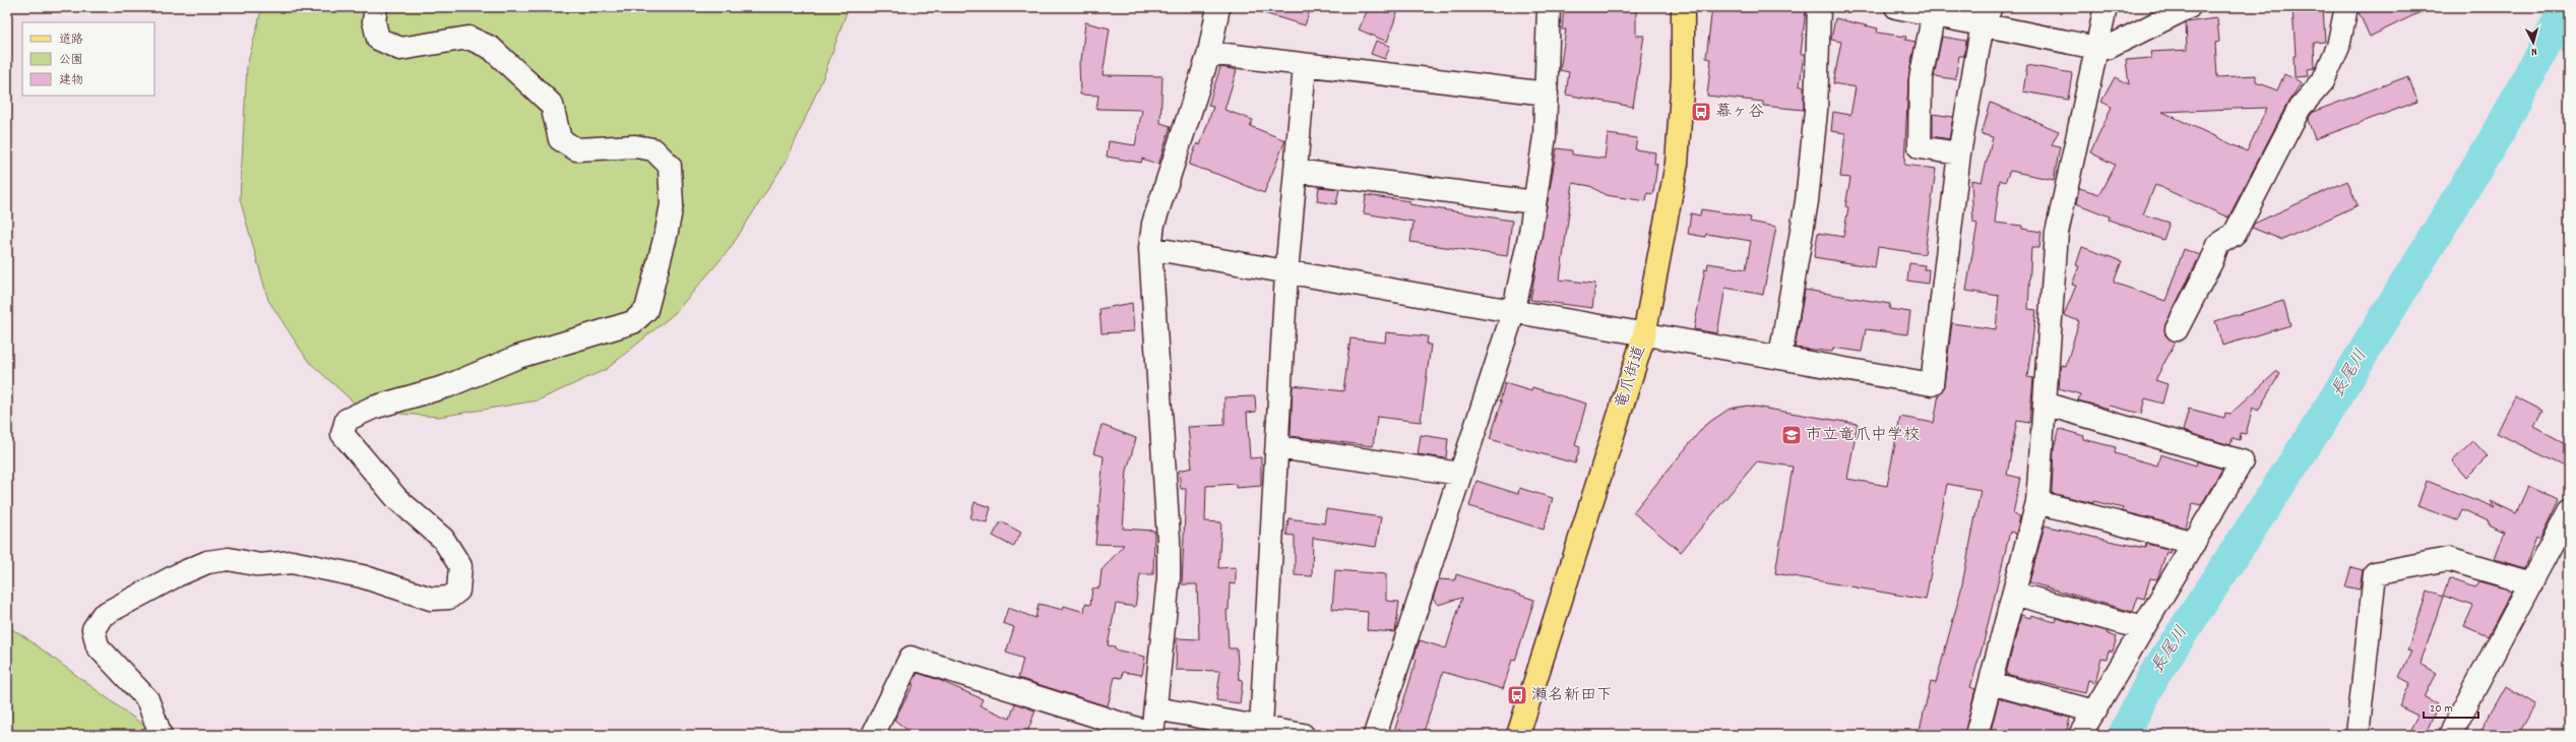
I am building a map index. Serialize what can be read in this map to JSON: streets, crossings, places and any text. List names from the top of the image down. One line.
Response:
{"streets":{"main road":["竜爪街道"]},"water":["長尾川"],"places":{"bus stop":["幕ヶ谷","瀬名新田下"],"school or university":["市立竜爪中学校"]},"legend":["道路","公園","建物"],"scale_bar":"20 m","north":"bottom"}
